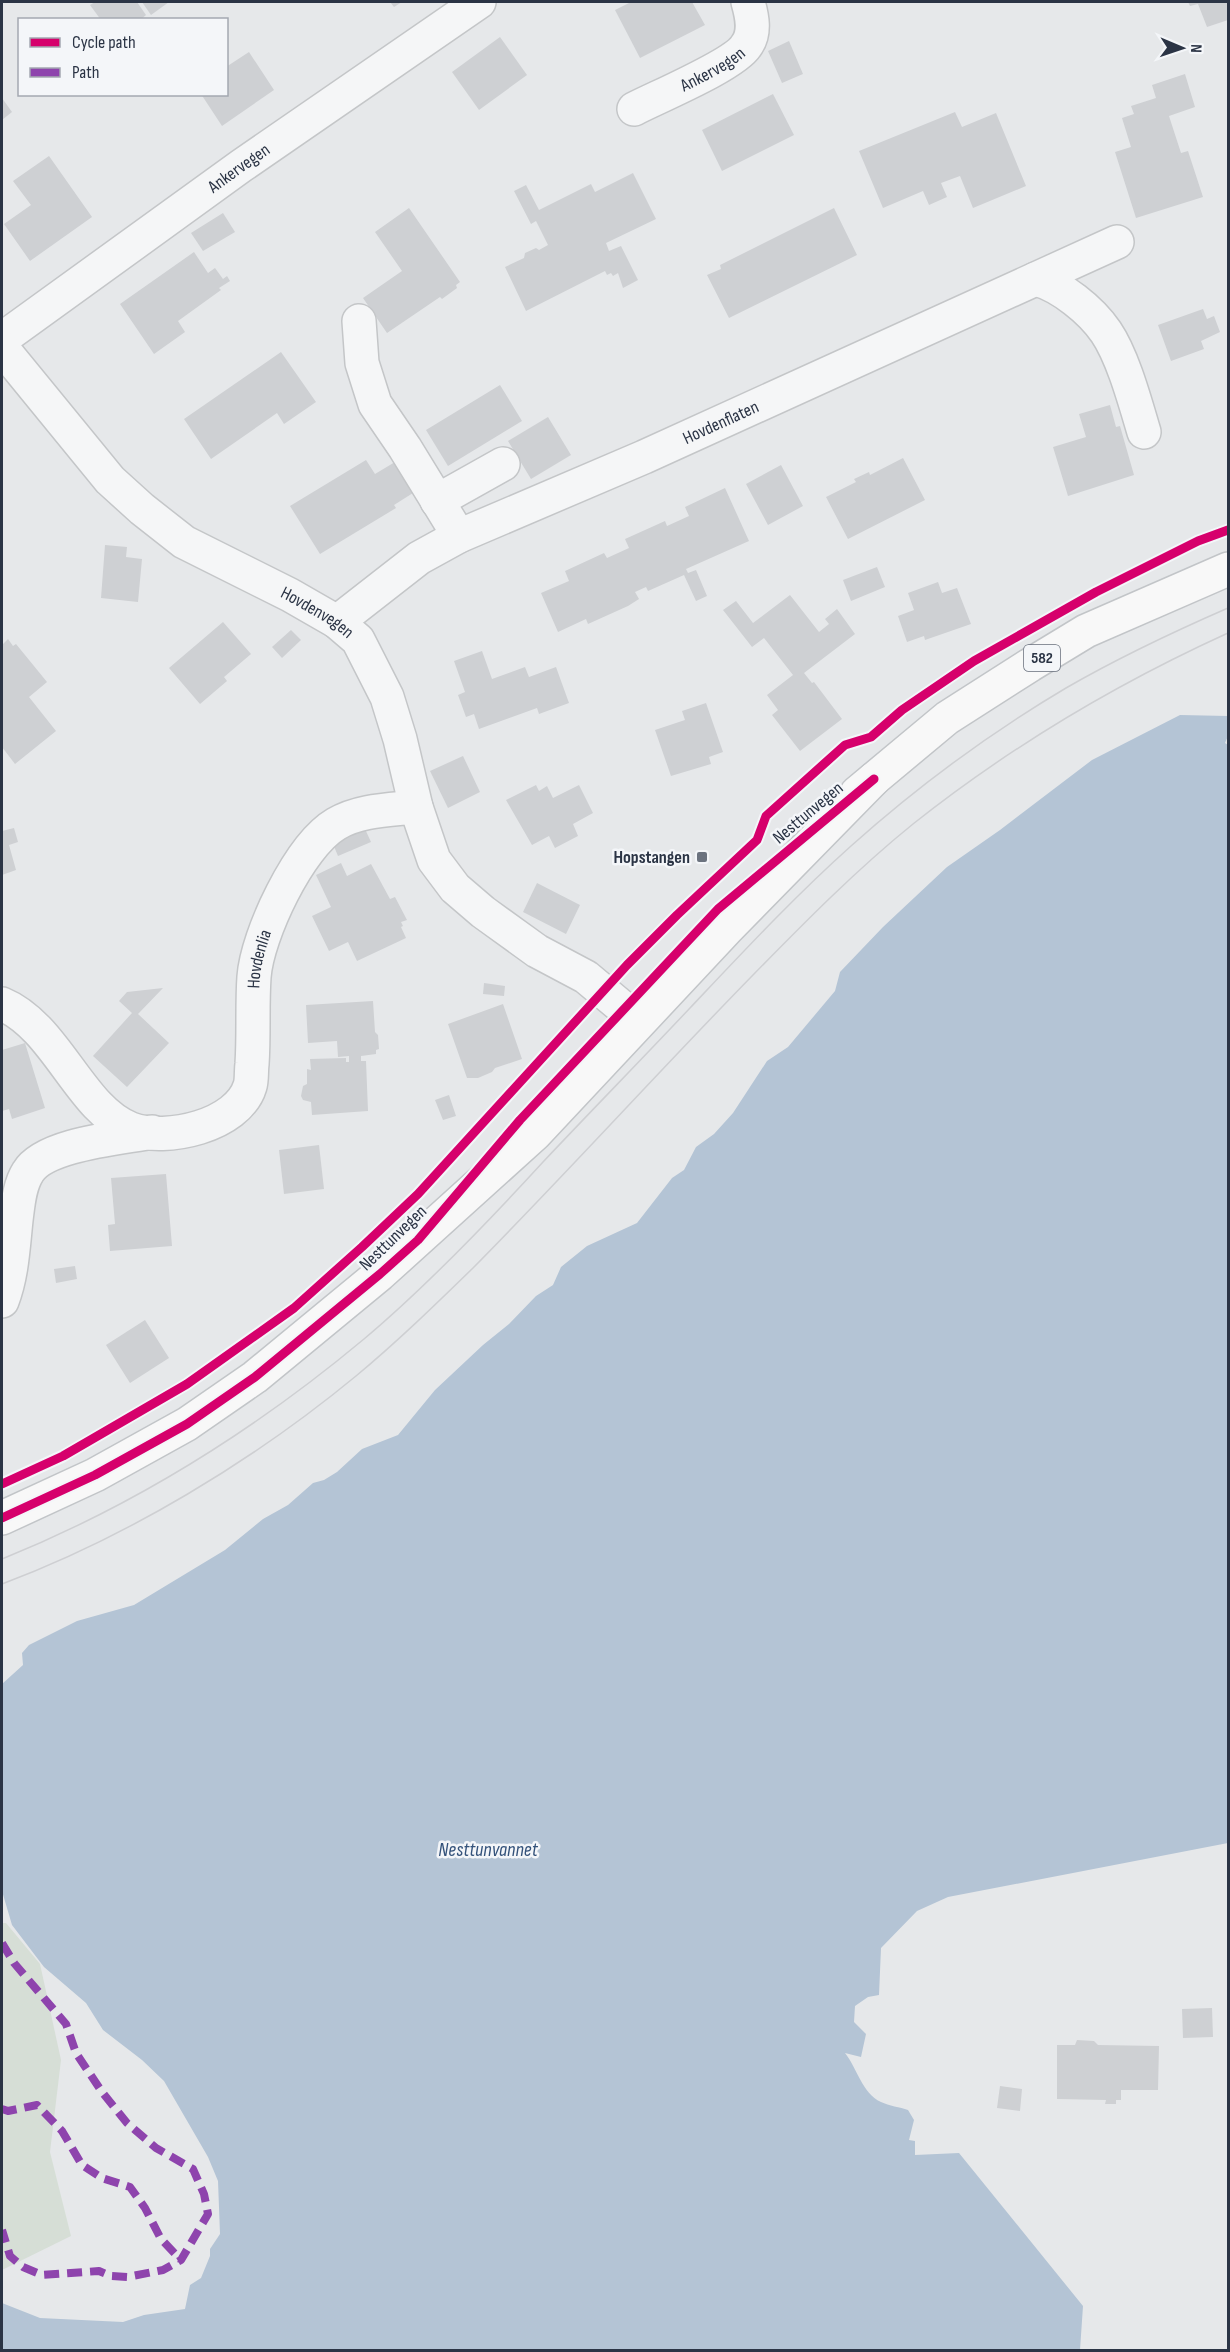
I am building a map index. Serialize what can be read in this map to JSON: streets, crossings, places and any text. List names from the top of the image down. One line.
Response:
{"streets":{"main road":["582","Nesttunvegen"],"street":["Ankervegen","Hovdenflaten","Hovdenvegen","Hovdenlia"]},"crossings":[["Hovdenflaten","Hovdenvegen"],["Hovdenvegen","Nesttunvegen"],["Hovdenvegen","Hovdenlia"]],"water":["Nesttunvannet"],"places":{"transit":["Hopstangen"]},"legend":["Cycle path","Path"],"north":"right"}
